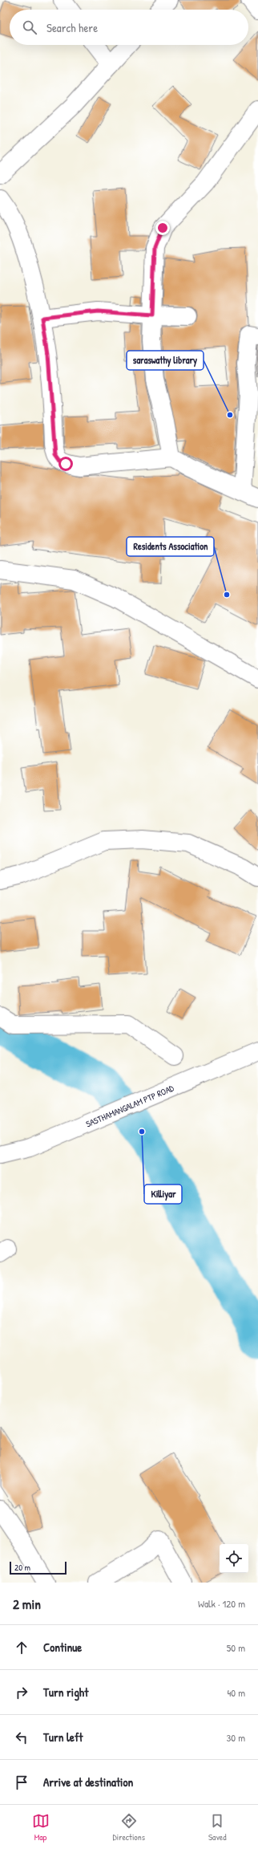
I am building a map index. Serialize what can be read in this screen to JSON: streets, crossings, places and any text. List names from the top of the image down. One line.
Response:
{"streets":{"street":["SASTHAMANGALAM PTP ROAD"]},"places":["saraswathy library","Residents Association","Killiyar"],"scale_bar":"20 m","page":{"search":"Search here","scale":"20 m","heading":["2 min","Walk · 120 m"],"list":[["Continue","50 m"],["Turn right","40 m"],["Turn left","30 m"],"Arrive at destination"],"nav":["Map","Directions","Saved"]}}
